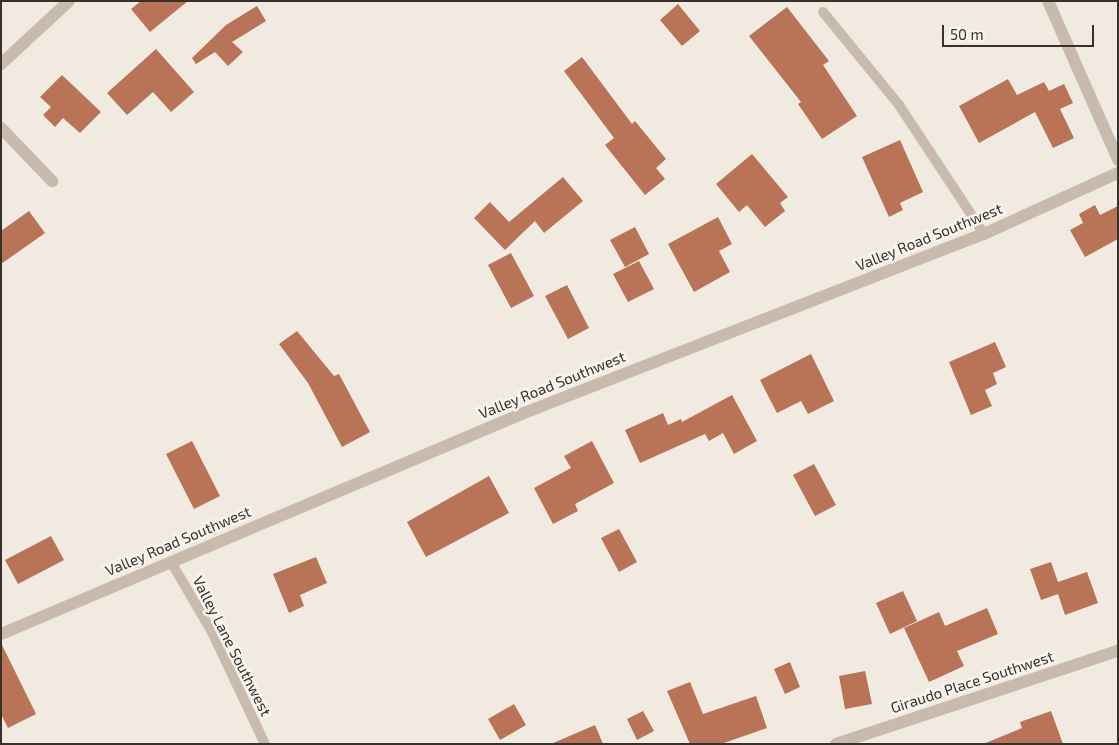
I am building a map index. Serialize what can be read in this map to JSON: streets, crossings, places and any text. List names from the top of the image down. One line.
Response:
{"streets":{"street":["Valley Road Southwest","Giraudo Place Southwest"],"lane":["Valley Lane Southwest"]},"crossings":[["Valley Road Southwest","Valley Lane Southwest"]],"scale_bar":"50 m"}
